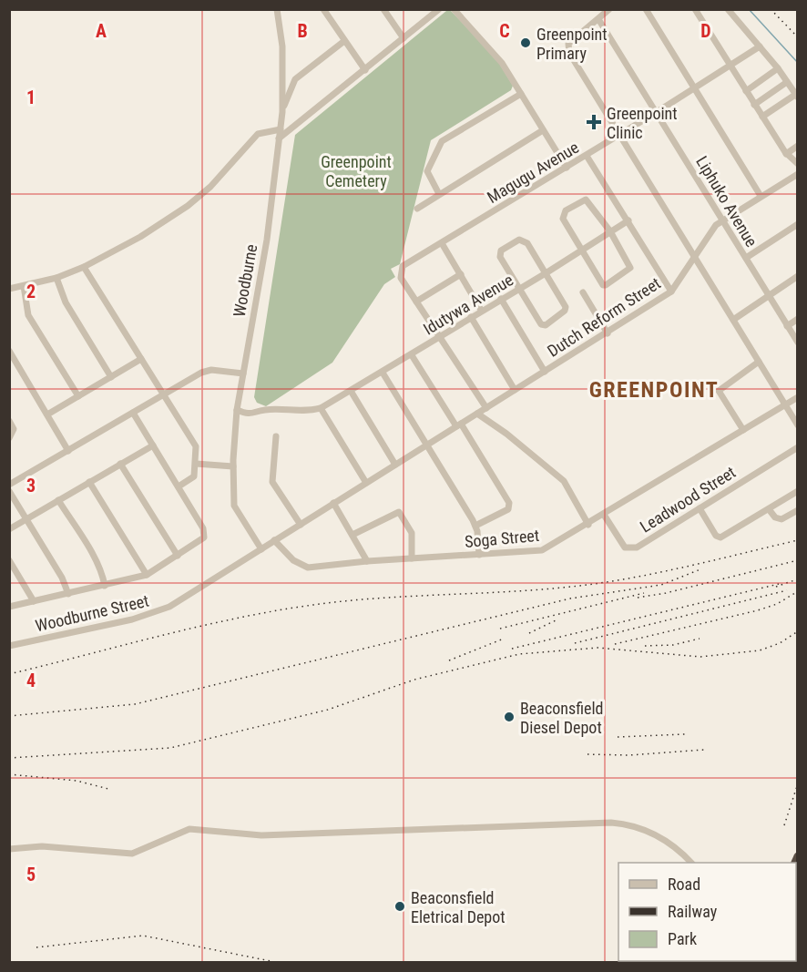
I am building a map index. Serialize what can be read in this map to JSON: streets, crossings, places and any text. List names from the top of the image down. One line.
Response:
{"streets":{"street":["Magugu Avenue","Liphuko Avenue","Woodburne","Idutywa Avenue","Dutch Reform Street","Leadwood Street","Soga Street","Woodburne Street"]},"crossings":[["Magugu Avenue","Liphuko Avenue"],["Liphuko Avenue","Dutch Reform Street"],["Woodburne","Dutch Reform Street"],["Woodburne","Woodburne Street"],["Dutch Reform Street","Soga Street"],["Dutch Reform Street","Woodburne Street"],["Leadwood Street","Soga Street"]],"districts":["GREENPOINT"],"parks":["Greenpoint Cemetery"],"places":{"other":["Greenpoint Primary","Beaconsfield Diesel Depot","Beaconsfield Eletrical Depot"],"health":["Greenpoint Clinic"]},"legend":["Road","Railway","Park"],"grid":{"columns":["A","B","C","D"],"rows":["1","2","3","4","5"]}}
